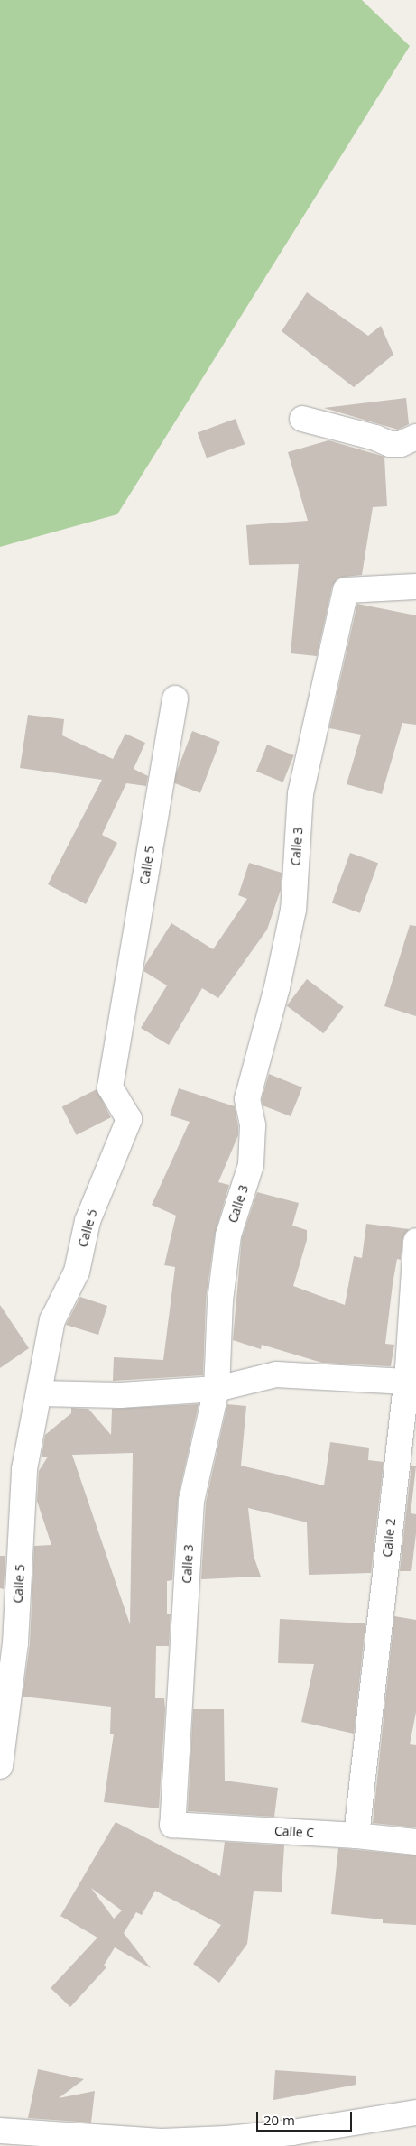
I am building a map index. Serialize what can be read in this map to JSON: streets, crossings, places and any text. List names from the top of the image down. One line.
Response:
{"streets":{"street":["Calle 3","Calle 5","Calle 2","Calle C"]},"crossings":[["Calle 3","Calle C"],["Calle 2","Calle C"]],"scale_bar":"20 m"}
